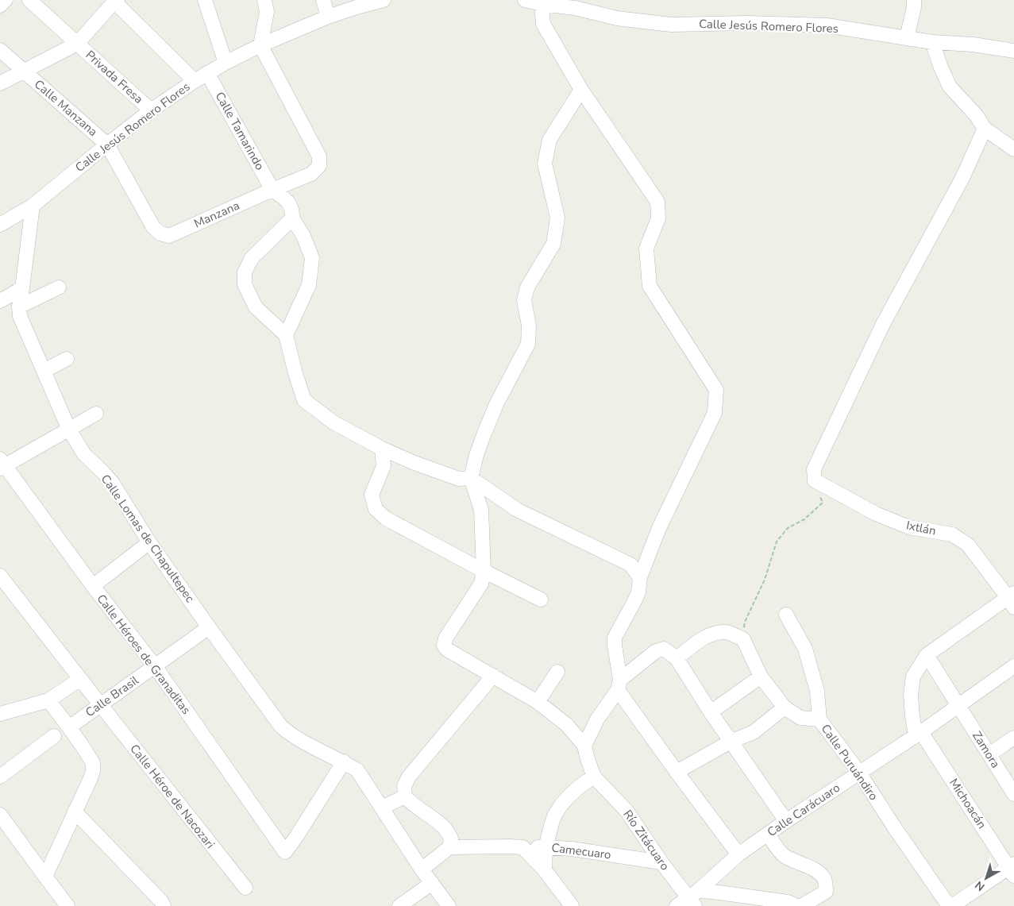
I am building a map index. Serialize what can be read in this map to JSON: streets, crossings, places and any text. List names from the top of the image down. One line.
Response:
{"streets":{"street":["Calle Jesús Romero Flores","Privada Fresa","Calle Manzana","Calle Tamarindo","Manzana","Ixtlán","Calle Lomas de Chapultepec","Calle Héroes de Granaditas","Calle Brasil","Zamora","Calle Puruándiro","Calle Héroe de Nacozari","Michoacán","Calle Carácuaro","Río Zitácuaro","Camecuaro"]},"crossings":[["Calle Jesús Romero Flores","Privada Fresa"],["Calle Jesús Romero Flores","Calle Manzana"],["Calle Jesús Romero Flores","Calle Tamarindo"],["Calle Jesús Romero Flores","Manzana"],["Calle Jesús Romero Flores","Calle Lomas de Chapultepec"],["Calle Manzana","Manzana"],["Calle Tamarindo","Manzana"],["Calle Lomas de Chapultepec","Calle Héroes de Granaditas"],["Calle Lomas de Chapultepec","Calle Brasil"],["Calle Héroes de Granaditas","Calle Brasil"],["Calle Brasil","Calle Héroe de Nacozari"],["Zamora","Calle Carácuaro"],["Calle Puruándiro","Calle Carácuaro"],["Michoacán","Calle Carácuaro"],["Calle Carácuaro","Río Zitácuaro"],["Río Zitácuaro","Camecuaro"]],"north":"bottom left"}
